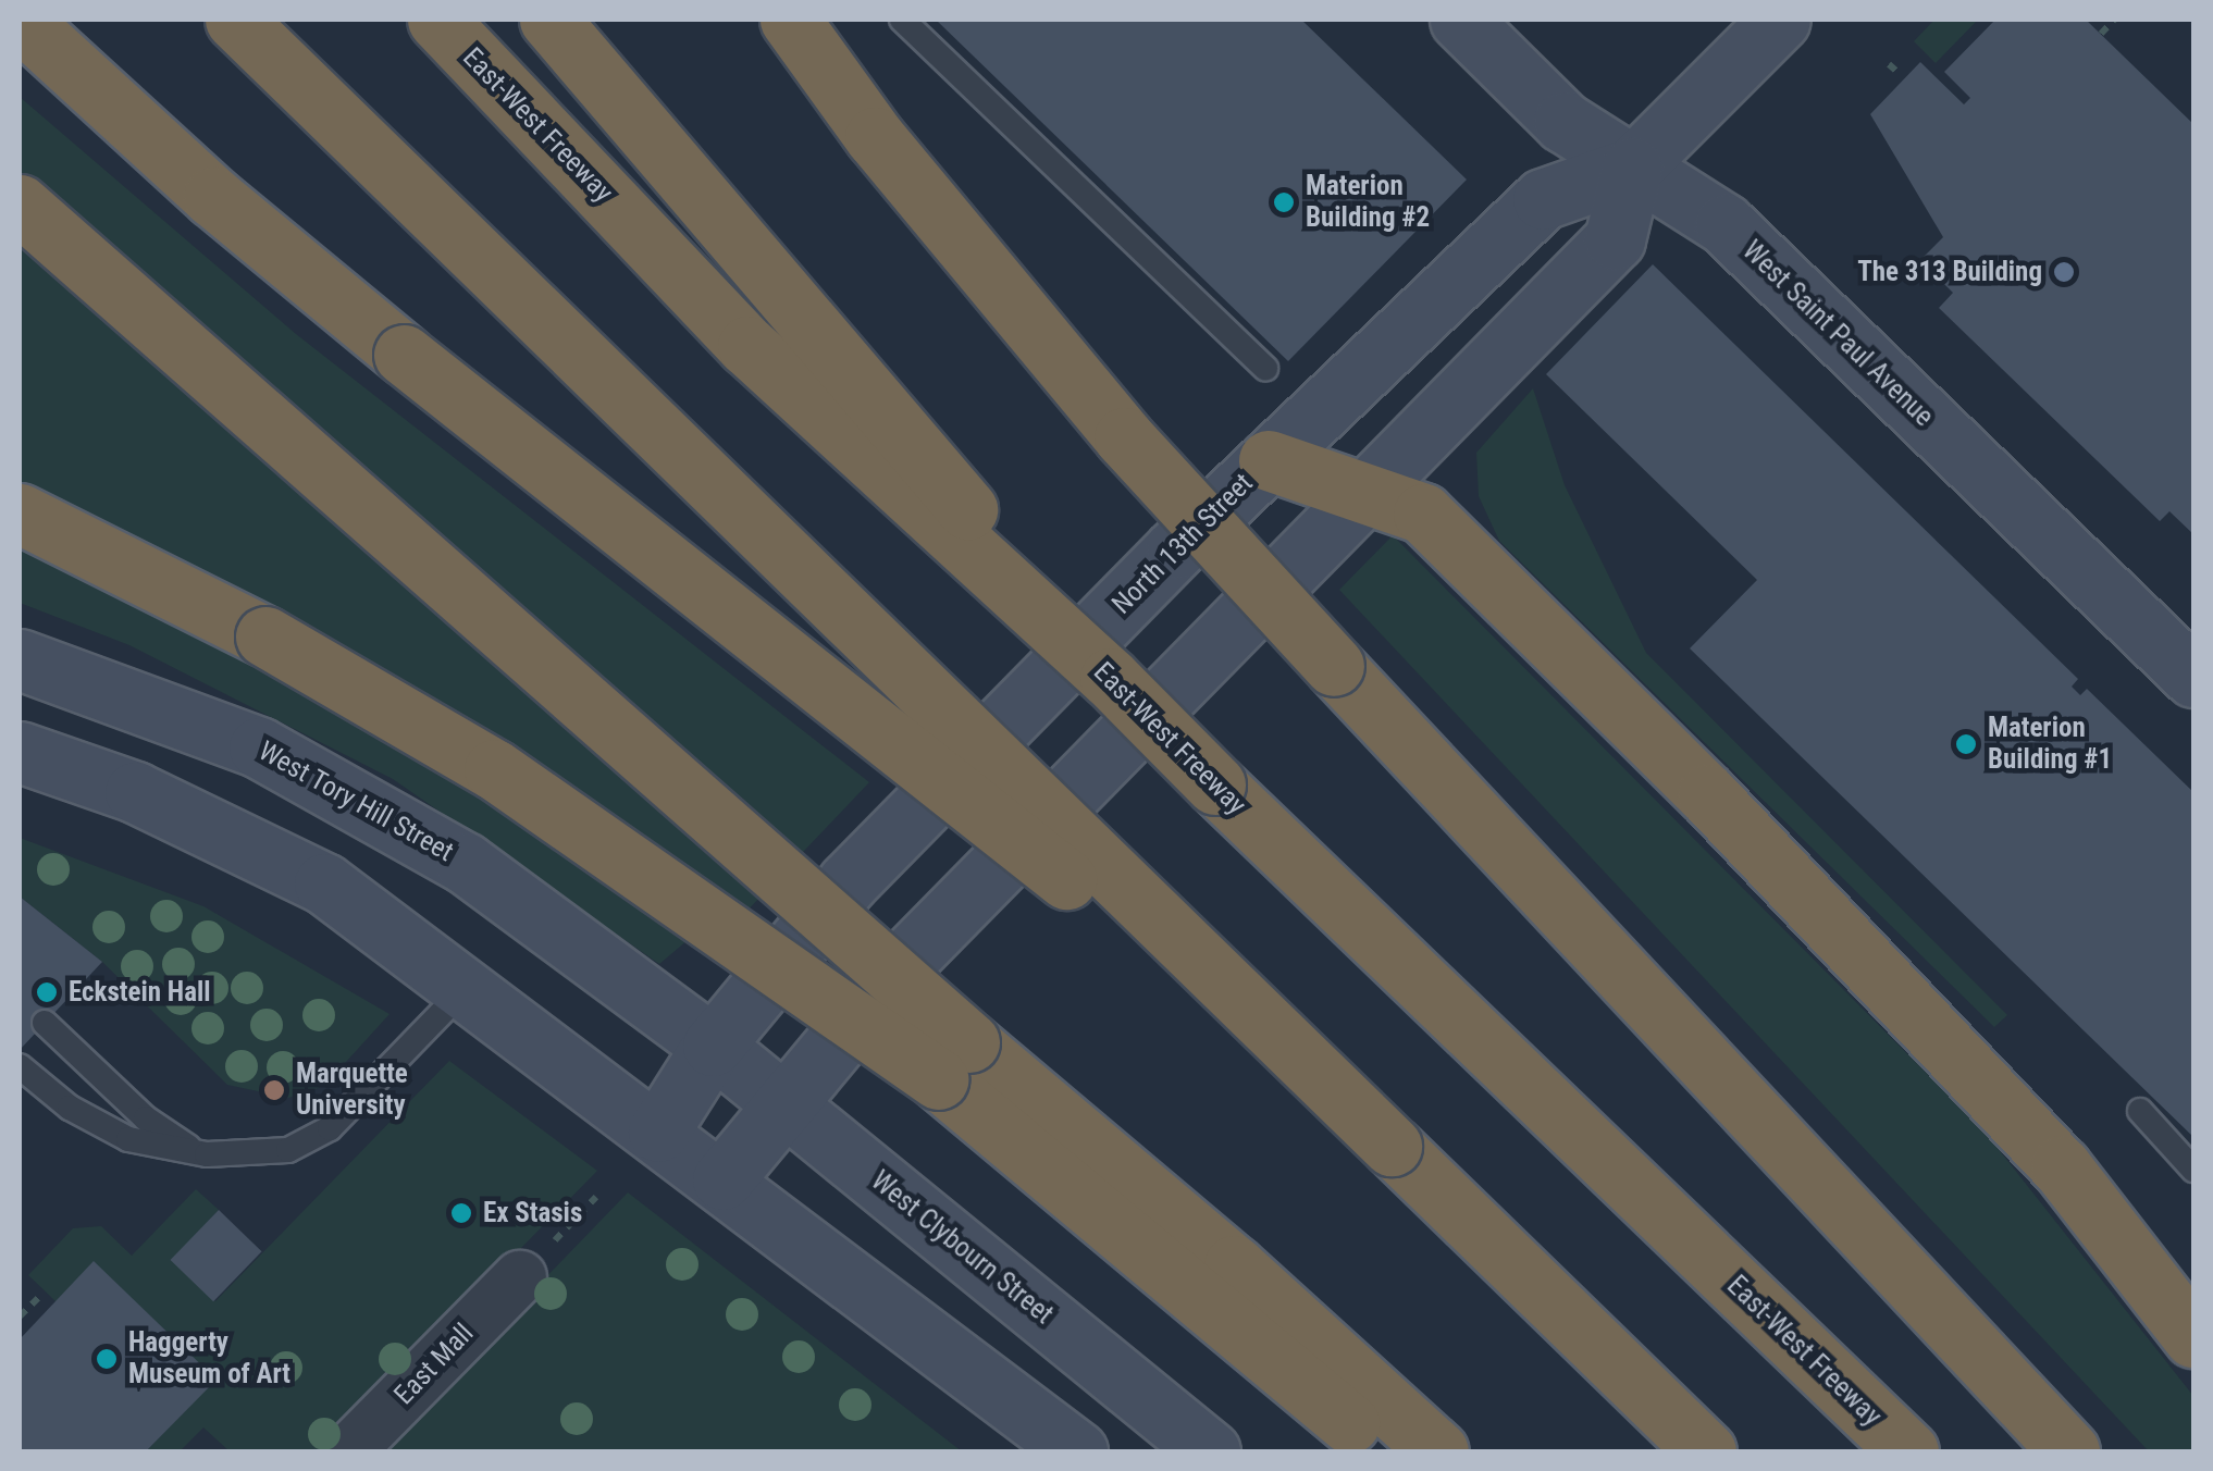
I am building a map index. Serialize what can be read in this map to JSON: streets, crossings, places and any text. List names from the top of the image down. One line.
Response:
{"streets":{"highway":["East-West Freeway"],"street":["West Saint Paul Avenue","North 13th Street","West Tory Hill Street","West Clybourn Street","East Mall"]},"crossings":[["West Saint Paul Avenue","North 13th Street"],["North 13th Street","West Tory Hill Street"],["North 13th Street","West Clybourn Street"],["West Tory Hill Street","West Clybourn Street"]],"places":["Materion Building #2","The 313 Building","Materion Building #1","Eckstein Hall","Marquette University","Ex Stasis","Haggerty Museum of Art"]}
